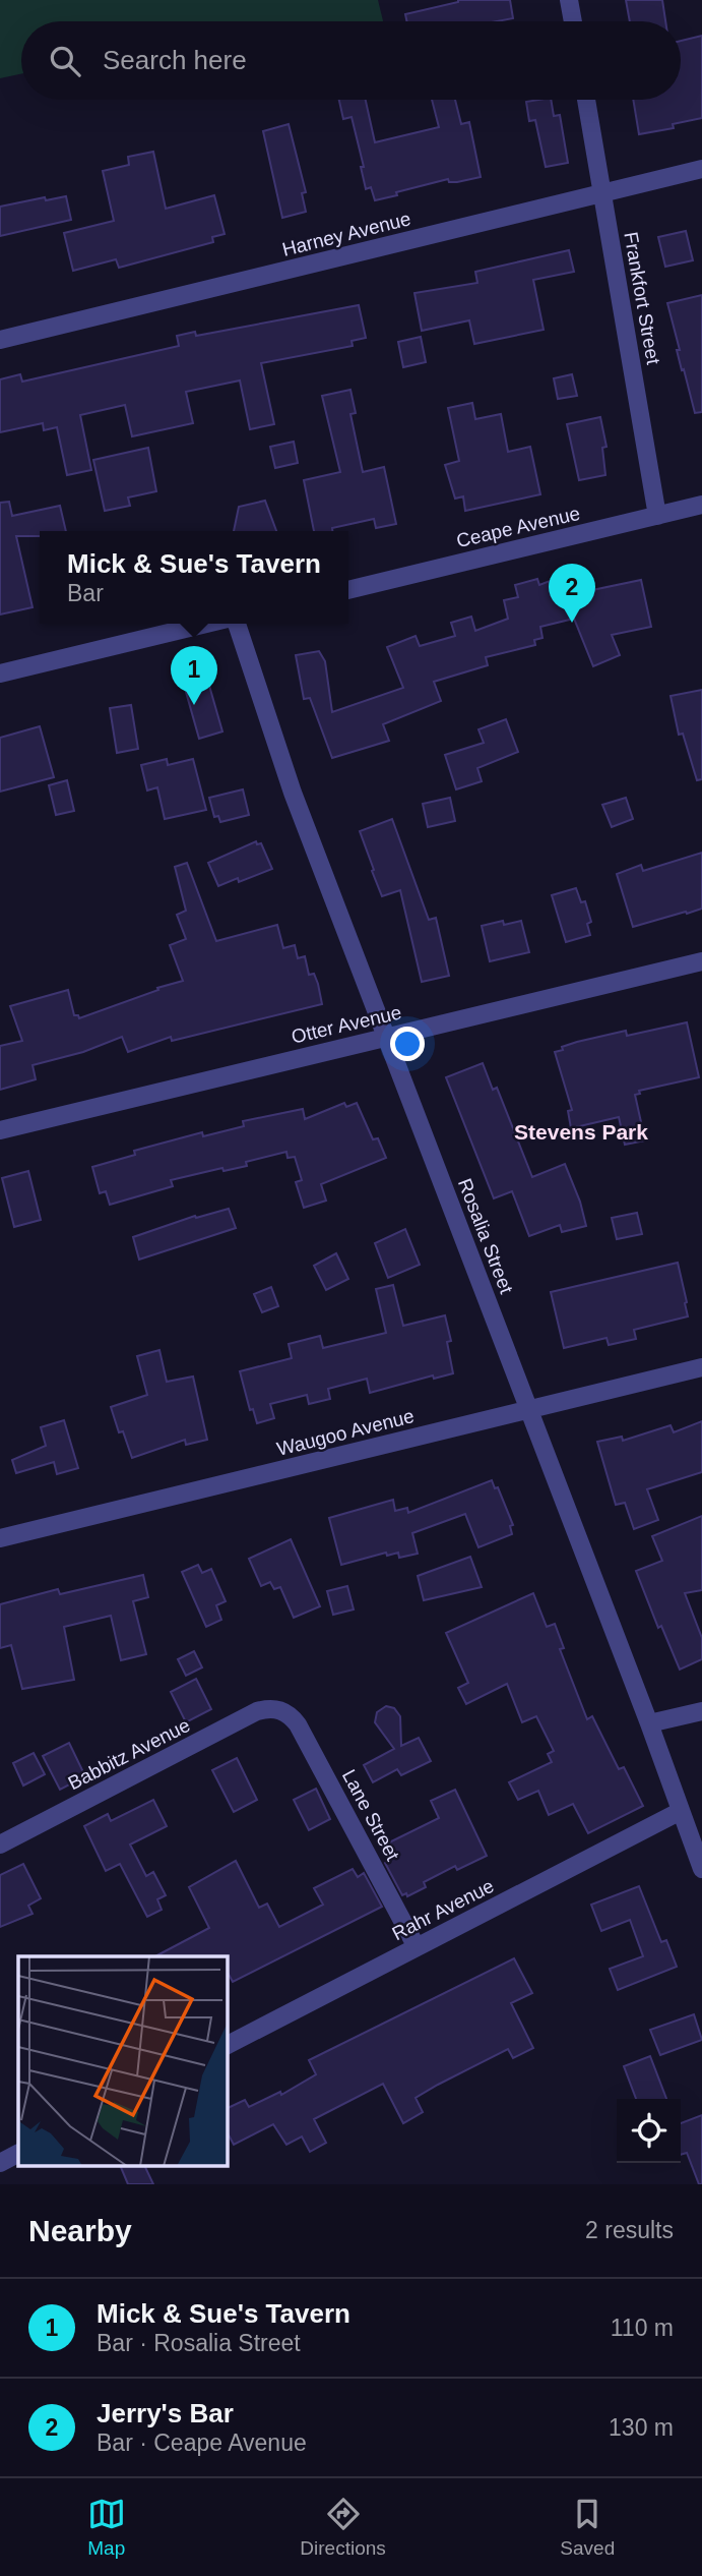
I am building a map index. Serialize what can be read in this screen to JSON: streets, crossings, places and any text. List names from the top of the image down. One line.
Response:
{"streets":{"street":["Harney Avenue","Frankfort Street","Ceape Avenue","Otter Avenue","Rosalia Street","Waugoo Avenue","Babbitz Avenue","Lane Street","Rahr Avenue"]},"crossings":[["Harney Avenue","Frankfort Street"],["Frankfort Street","Ceape Avenue"],["Otter Avenue","Rosalia Street"],["Rosalia Street","Waugoo Avenue"],["Rosalia Street","Rahr Avenue"],["Babbitz Avenue","Lane Street"],["Lane Street","Rahr Avenue"]],"districts":["Stevens Park"],"page":{"search":"Search here","popup":["Mick & Sue's Tavern","Bar"],"pins":["2","1"],"heading":["Nearby","2 results"],"list":[{"mark":"1","name":"Mick & Sue's Tavern","note":"Bar · Rosalia Street","value":"110 m"},{"mark":"2","name":"Jerry's Bar","note":"Bar · Ceape Avenue","value":"130 m"}],"nav":["Map","Directions","Saved"]}}
